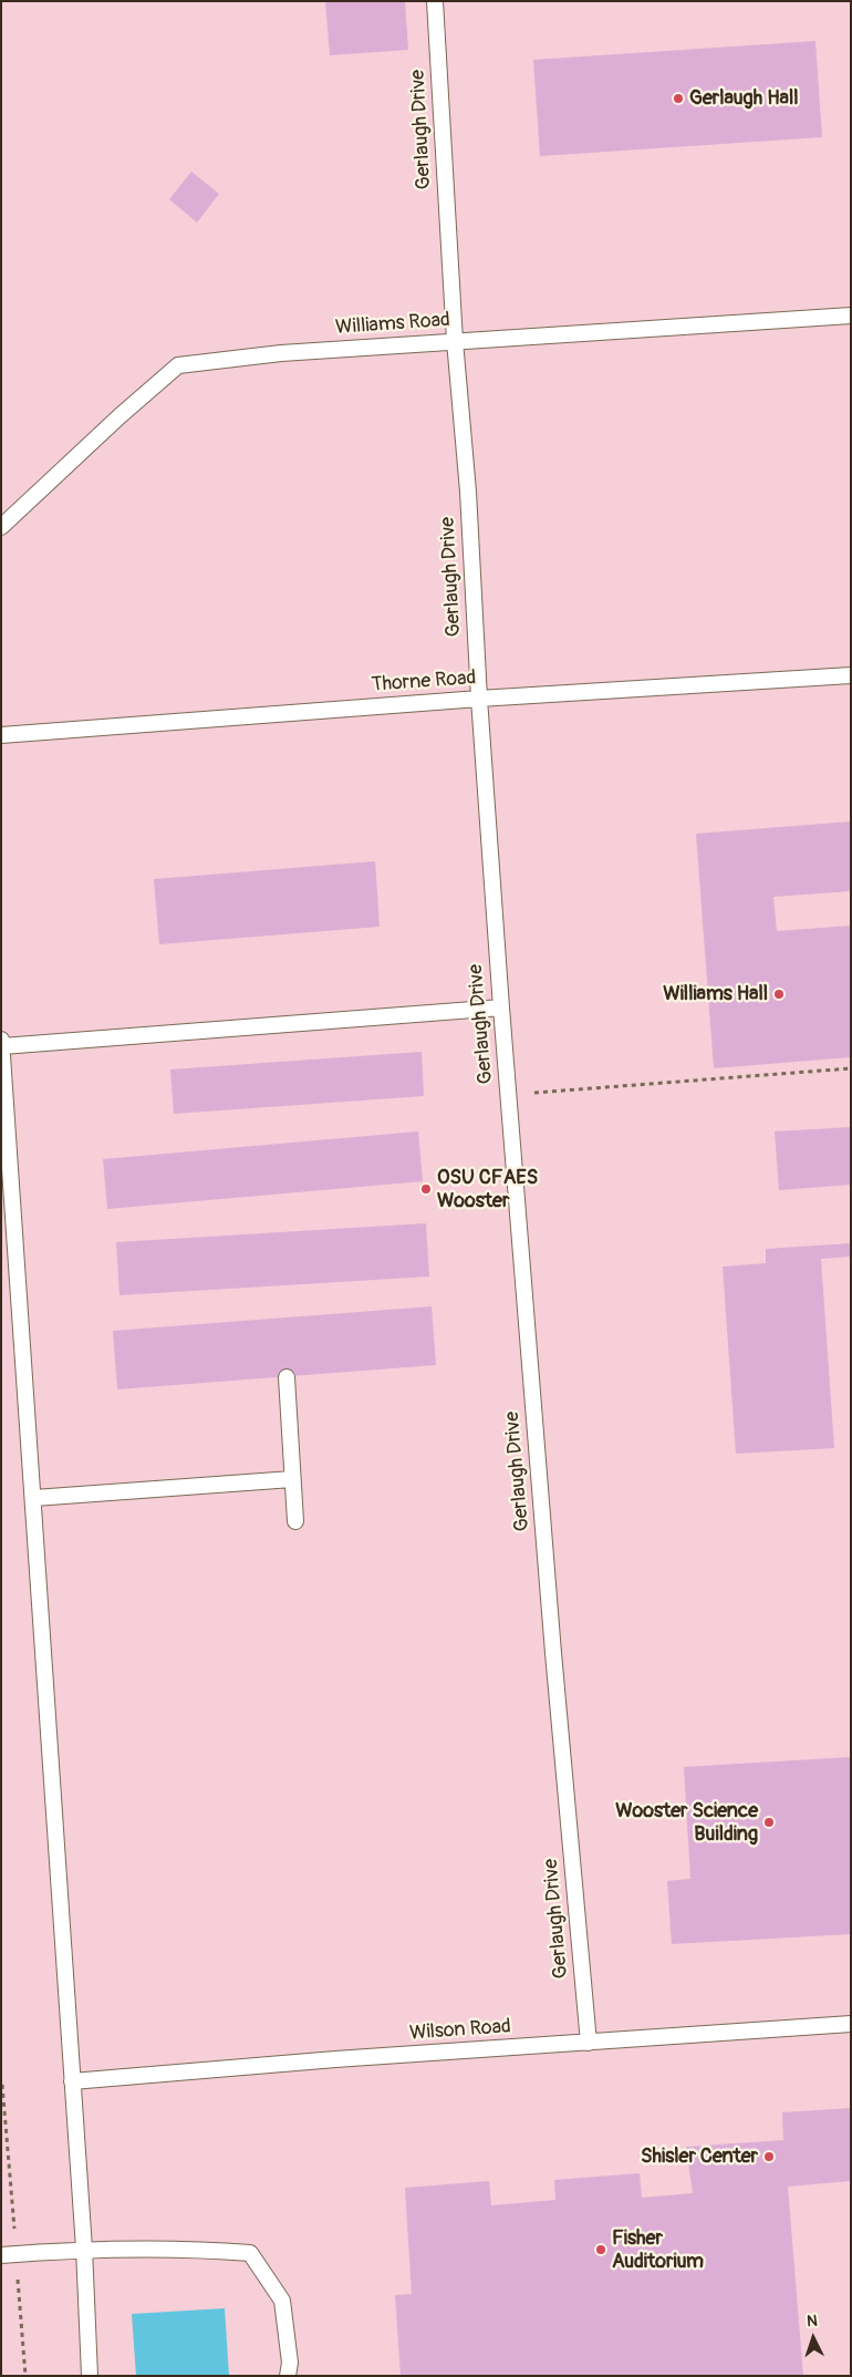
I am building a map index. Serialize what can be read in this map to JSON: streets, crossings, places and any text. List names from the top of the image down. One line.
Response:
{"streets":{"lane":["Gerlaugh Drive","Williams Road","Thorne Road","Wilson Road"]},"crossings":[["Gerlaugh Drive","Williams Road"],["Gerlaugh Drive","Thorne Road"],["Gerlaugh Drive","Wilson Road"]],"places":["Gerlaugh Hall","Williams Hall","OSU CFAES Wooster","Wooster Science Building","Shisler Center","Fisher Auditorium"],"north":"top"}
